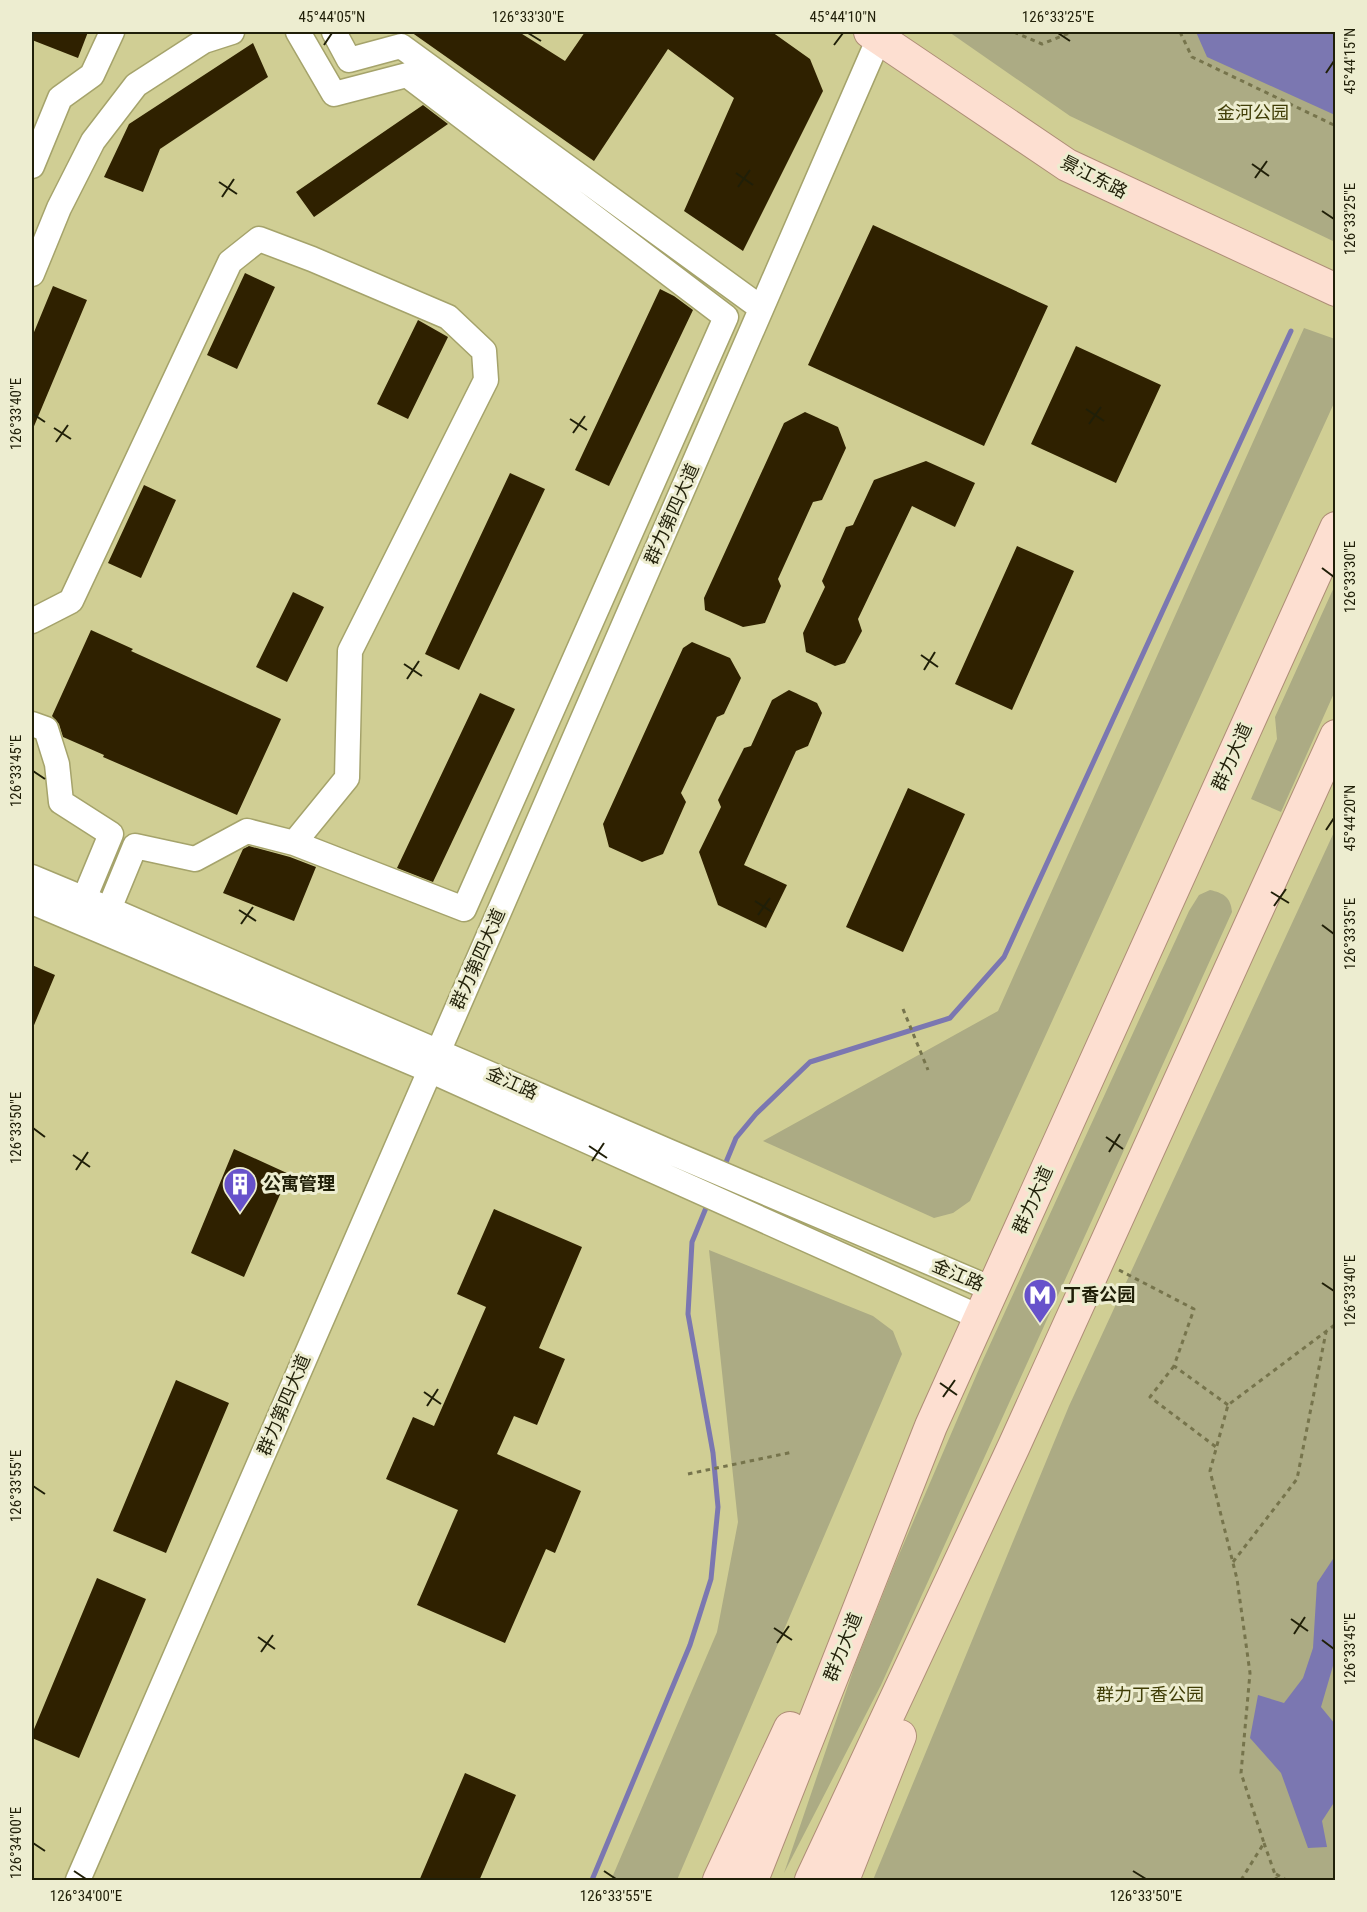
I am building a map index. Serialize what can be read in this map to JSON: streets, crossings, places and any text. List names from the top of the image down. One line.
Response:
{"streets":{"main road":["景江东路","群力大道"],"street":["群力第四大道","金江路"]},"crossings":[["景江东路","群力第四大道"],["群力第四大道","金江路"],["群力大道","金江路"]],"parks":["金河公园","群力丁香公园"],"places":{"building":["公寓管理"],"metro station":["丁香公园"]},"coordinates":["45°44'05\"N","126°33'30\"E","45°44'10\"N","126°33'25\"E","45°44'15\"N","126°33'40\"E","126°33'45\"E","45°44'20\"N","126°33'35\"E","126°33'50\"E","126°33'55\"E","126°34'00\"E"]}
